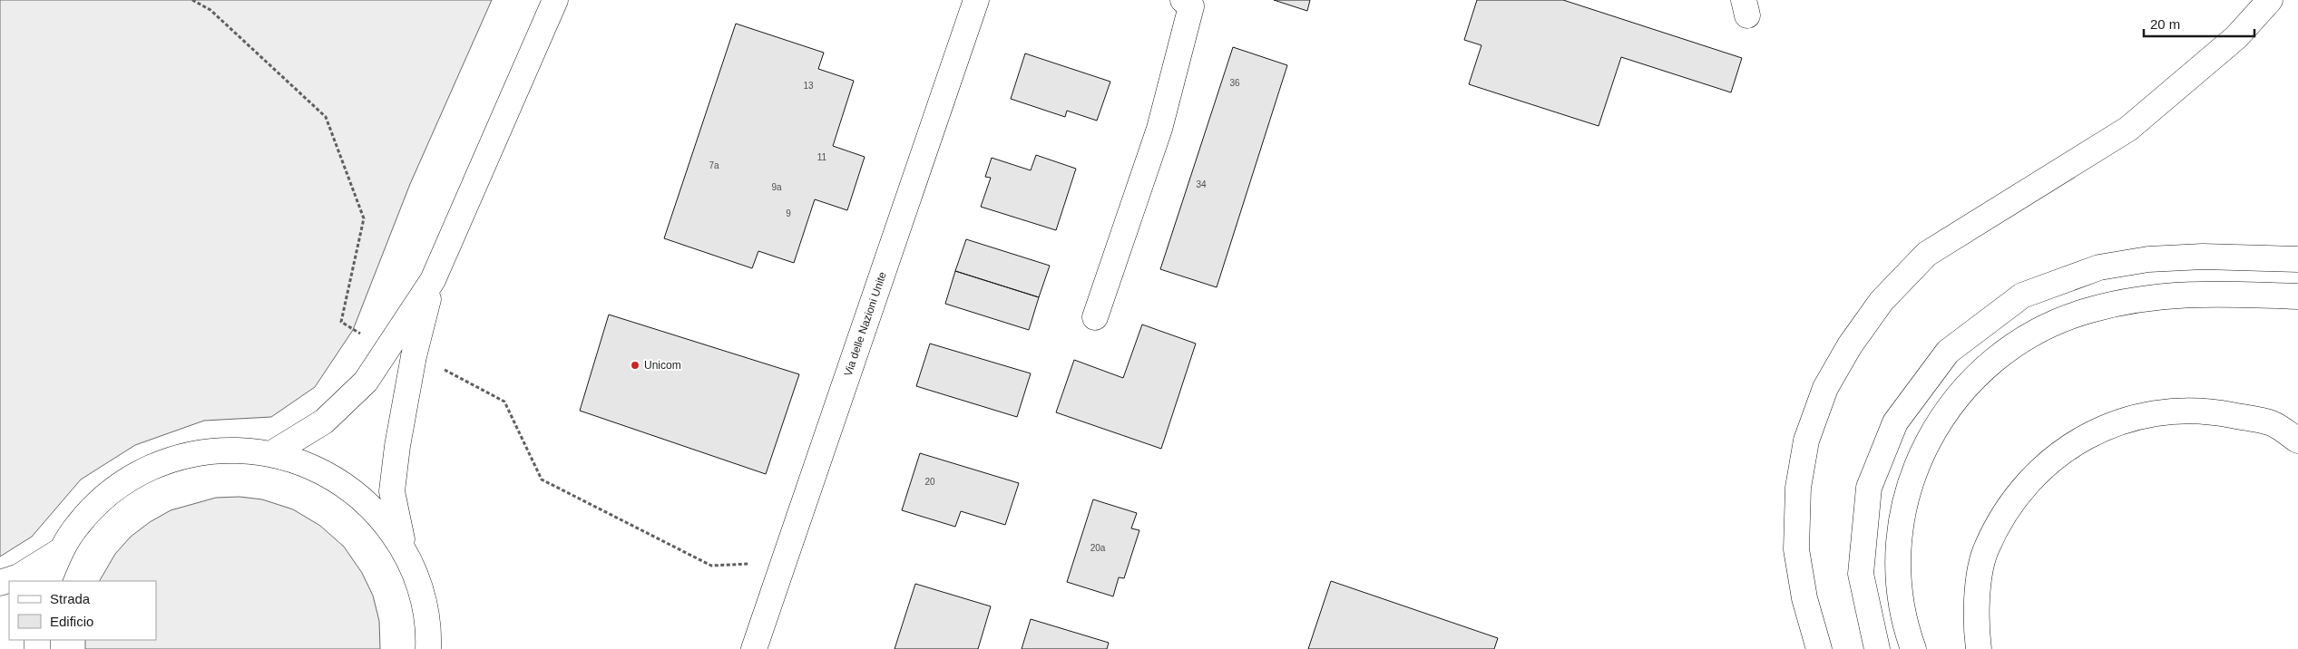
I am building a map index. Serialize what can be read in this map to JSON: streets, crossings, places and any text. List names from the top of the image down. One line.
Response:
{"streets":{"main road":["Via delle Nazioni Unite"]},"places":["Unicom"],"house_numbers":["36","13","11","7a","34","9a","9","20","20a"],"legend":["Strada","Edificio"],"scale_bar":"20 m"}
